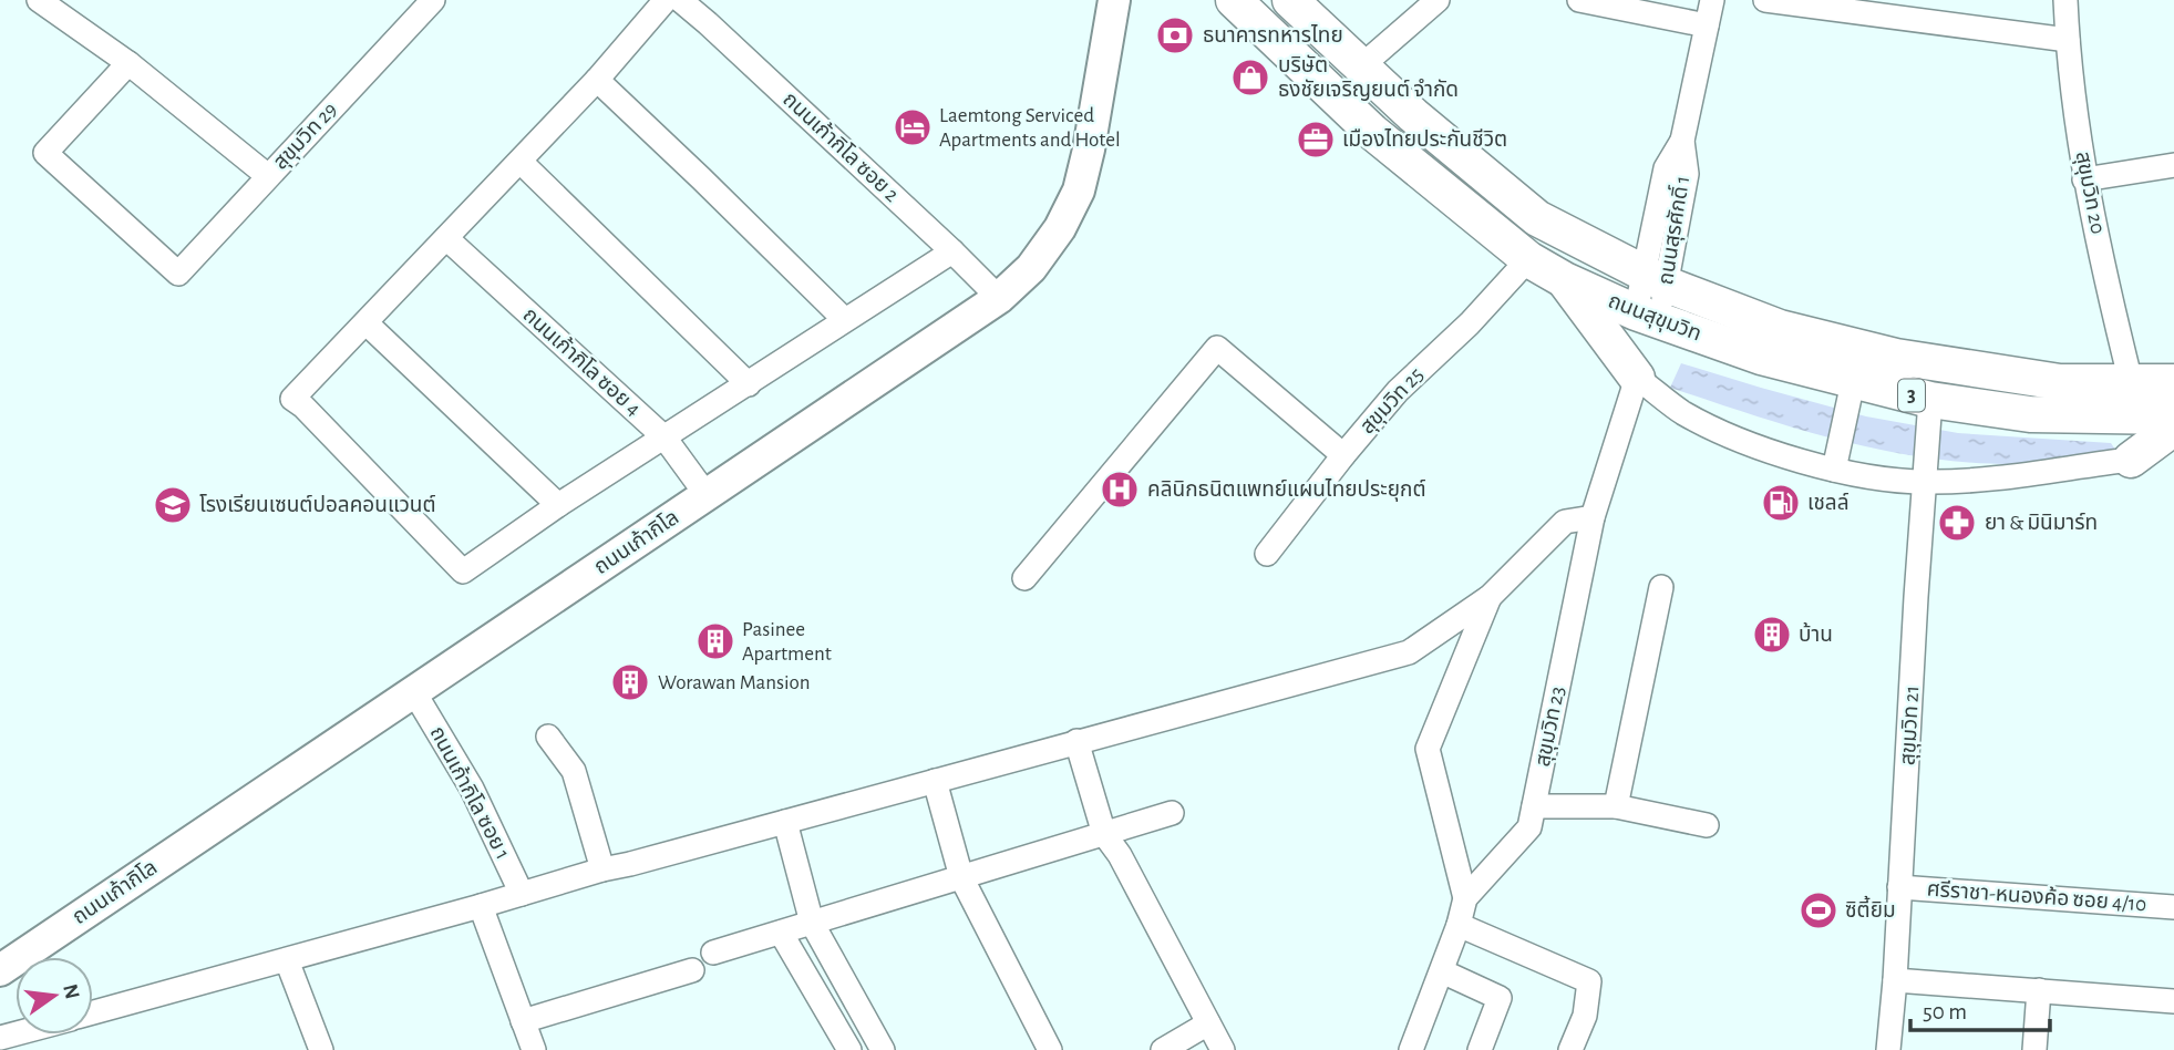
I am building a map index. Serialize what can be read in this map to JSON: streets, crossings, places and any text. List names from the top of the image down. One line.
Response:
{"streets":{"highway":["ถนนสุขุมวิท","3"],"main road":["ถนนเก้ากิโล"],"street":["สุขุมวิท 29","ถนนเก้ากิโล ซอย 2","สุขุมวิท 20","ถนนสุรศักดิ์ 1","ถนนเก้ากิโล ซอย 4","สุขุมวิท 25","สุขุมวิท 21","สุขุมวิท 23","ถนนเก้ากิโล ซอย 1","ศรีราชา-หนองค้อ ซอย 4/10"]},"crossings":[["ถนนเก้ากิโล ซอย 2","ถนนเก้ากิโล"],["สุขุมวิท 20","ถนนสุขุมวิท"],["ถนนสุรศักดิ์ 1","ถนนสุขุมวิท"],["ถนนสุขุมวิท","สุขุมวิท 25"],["ถนนสุขุมวิท","สุขุมวิท 21"],["ถนนเก้ากิโล ซอย 4","ถนนเก้ากิโล"],["ถนนเก้ากิโล","ถนนเก้ากิโล ซอย 1"],["สุขุมวิท 21","ศรีราชา-หนองค้อ ซอย 4/10"]],"places":{"bank":["ธนาคารทหารไทย"],"shop":["บริษัต ธงชัยเจริญยนต์ จำกัด"],"hotel":["Laemtong Serviced Apartments and Hotel"],"office":["เมืองไทยประกันชีวิต"],"hospital":["คลินิกธนิตแพทย์แผนไทยประยุกต์"],"fuel station":["เชลล์"],"school or university":["โรงเรียนเซนต์ปอลคอนแวนต์"],"pharmacy":["ยา & มินิมาร์ท"],"building":["บ้าน","Pasinee Apartment","Worawan Mansion"],"sports":["ซิตี้ยิม"]},"scale_bar":"50 m","north":"right"}
